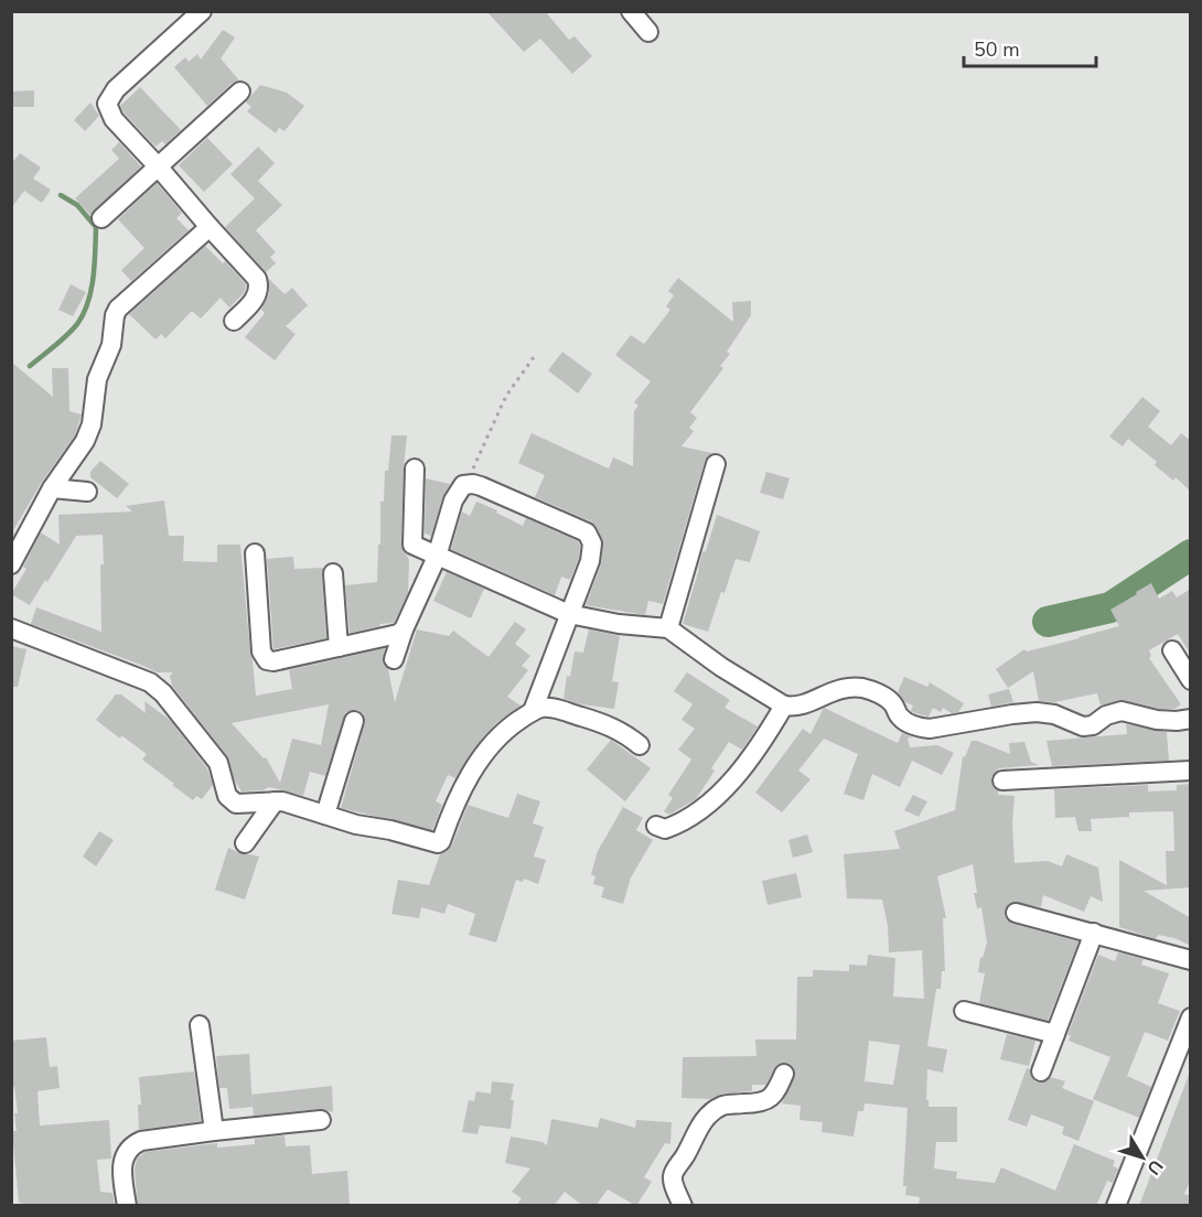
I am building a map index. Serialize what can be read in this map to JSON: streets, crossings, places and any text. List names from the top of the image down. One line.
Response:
{"scale_bar":"50 m","north":"bottom right"}
